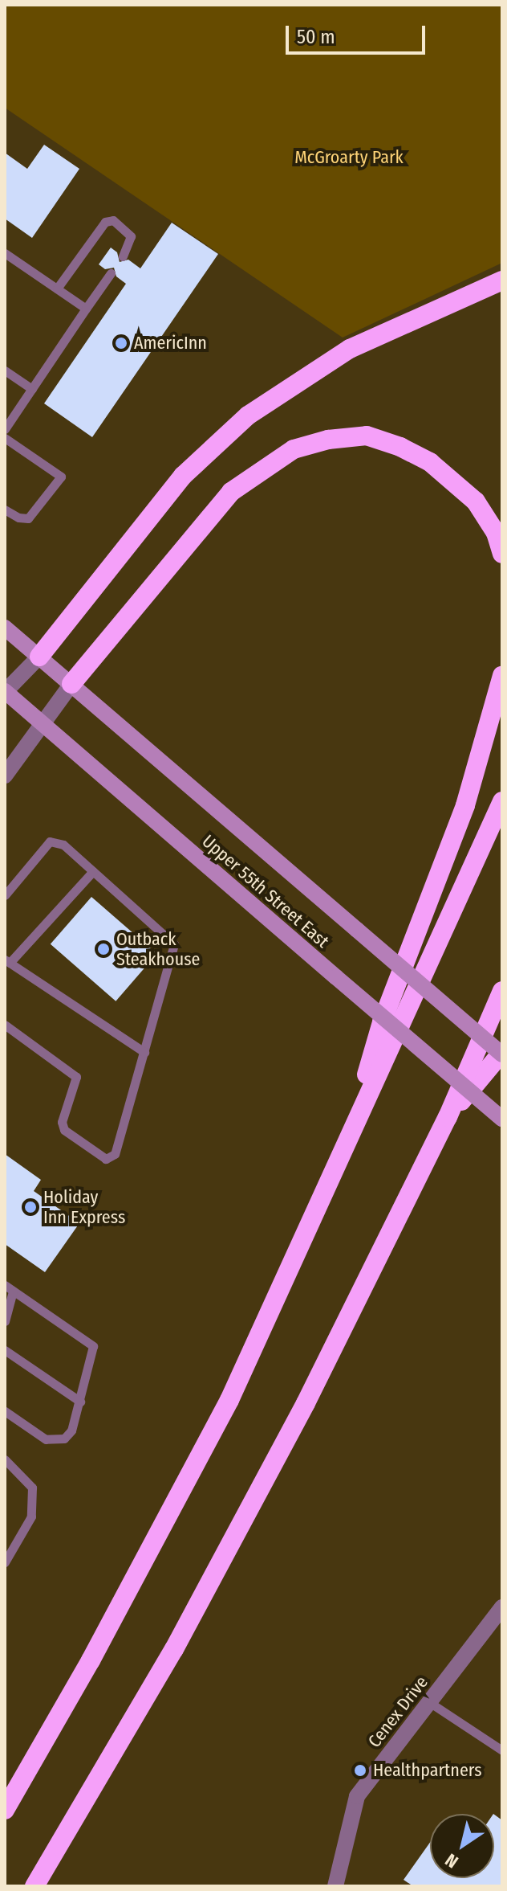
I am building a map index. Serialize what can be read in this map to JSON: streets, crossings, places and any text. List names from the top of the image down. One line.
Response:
{"streets":{"street":["Upper 55th Street East","Cenex Drive"]},"parks":["McGroarty Park"],"places":["AmericInn","Outback Steakhouse","Holiday Inn Express","Healthpartners"],"scale_bar":"50 m","north":"bottom left"}
